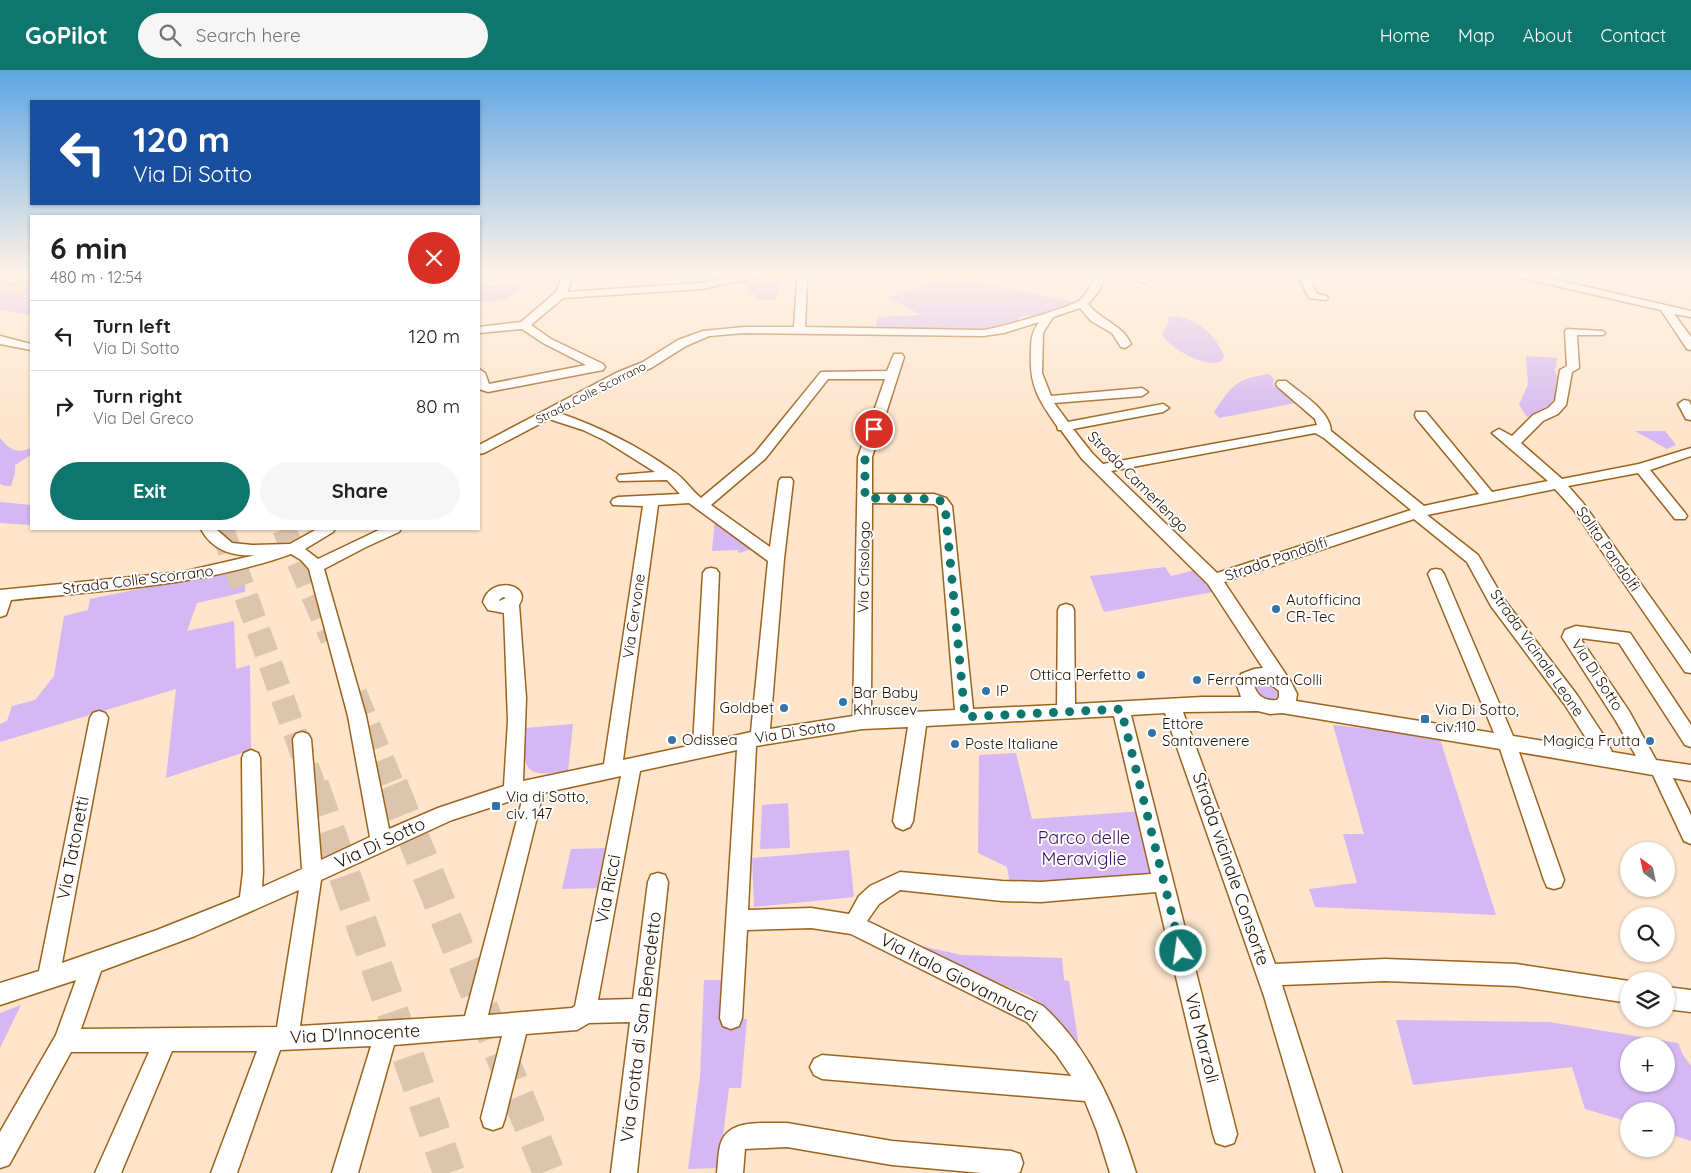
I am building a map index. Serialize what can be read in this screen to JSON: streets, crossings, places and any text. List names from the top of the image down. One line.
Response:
{"streets":{"street":["Strada Colle Scorrano","Strada Camerlengo","Salita Pandolfi","Strada Pandolfi","Via Crisologo","Via Cervone","Strada Vicinale Leone","Via Di Sotto","Via Tatonetti","Strada vicinale Consorte","Via Ricci","Via Italo Giovannucci","Via Grotta di San Benedetto","Via D'Innocente","Via Marzoli"]},"crossings":[["Strada Camerlengo","Strada Pandolfi"],["Salita Pandolfi","Strada Pandolfi"],["Strada Pandolfi","Strada Vicinale Leone"],["Strada Pandolfi","Via Di Sotto"],["Via Crisologo","Via Di Sotto"],["Via Cervone","Via Di Sotto"],["Via Cervone","Via Ricci"],["Via Di Sotto","Via Tatonetti"],["Via Di Sotto","Strada vicinale Consorte"],["Via Di Sotto","Via Ricci"],["Via Di Sotto","Via Marzoli"],["Via Ricci","Via D'Innocente"],["Via Grotta di San Benedetto","Via D'Innocente"]],"parks":["Parco delle Meraviglie"],"places":{"other":["Autofficina CR-Tec","Ottica Perfetto","Ferramenta Colli","IP","Bar Baby Khruscev","Goldbet","Ettore Santavenere","Odissea","Magica Frutta","Poste Italiane"],"transit":["Via Di Sotto, civ.110","Via di Sotto, civ. 147"]},"north":"top left","page":{"header":"GoPilot","search":"Search here","nav":["Home","Map","About","Contact"],"turn":["120 m","Via Di Sotto"],"heading":["6 min","480 m · 12:54"],"list":[{"name":"Turn left","note":"Via Di Sotto","value":"120 m"},{"name":"Turn right","note":"Via Del Greco","value":"80 m"}],"buttons":["Exit","Share"],"map_buttons":["+","−"]}}
